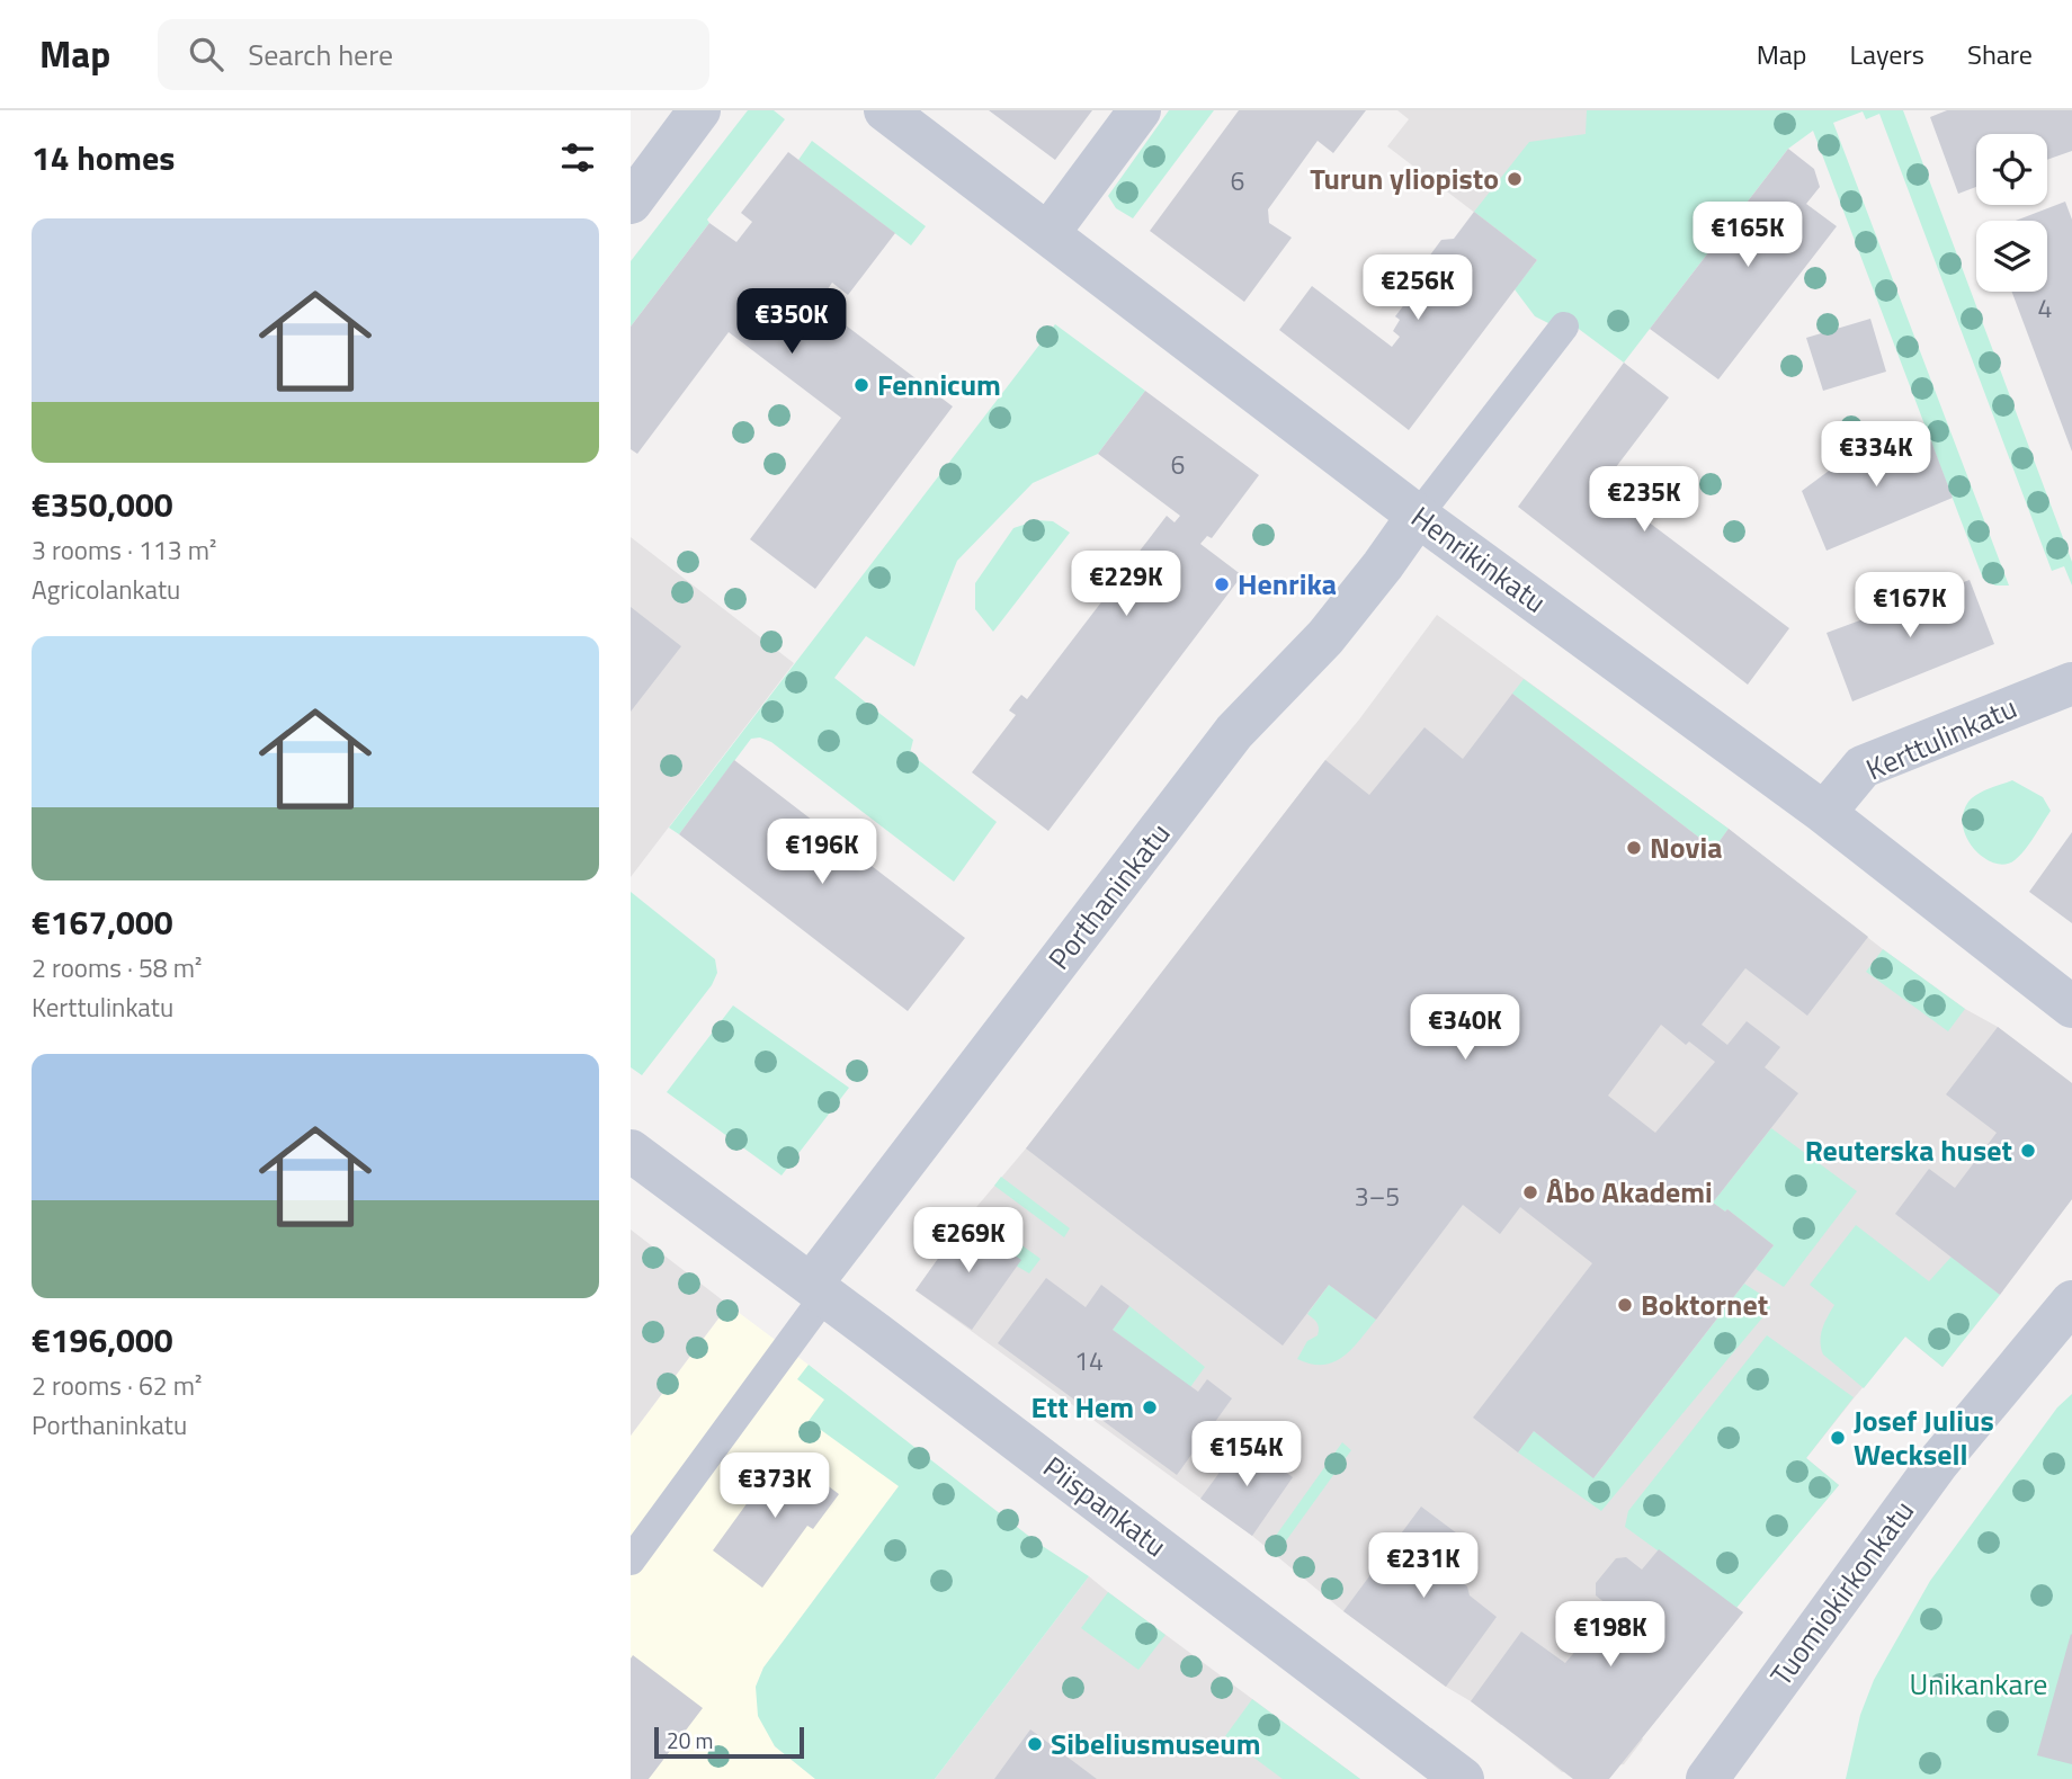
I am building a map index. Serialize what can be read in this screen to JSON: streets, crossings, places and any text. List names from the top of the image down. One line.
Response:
{"streets":{"street":["Henrikinkatu","Kerttulinkatu","Porthaninkatu","Piispankatu","Tuomiokirkonkatu"]},"crossings":[["Henrikinkatu","Kerttulinkatu"],["Henrikinkatu","Porthaninkatu"],["Porthaninkatu","Piispankatu"]],"parks":["Unikankare"],"places":["Turun yliopisto","Fennicum","Henrika","Novia","Reuterska huset","Åbo Akademi","Boktornet","Ett Hem","Josef Julius Wecksell","Sibeliusmuseum"],"house_numbers":["6","4","6","3–5","14"],"scale_bar":"20 m","page":{"header":"Map","search":"Search here","nav":["Map","Layers","Share"],"heading":"14 homes","price":["€165K","€256K","€350K","€334K","€235K","€229K","€167K","€196K","€340K","€269K","€154K","€373K","€231K","€198K"],"list":[{"name":"€350,000","note":"3 rooms · 113 m² · Agricolankatu"},{"name":"€167,000","note":"2 rooms · 58 m² · Kerttulinkatu"},{"name":"€196,000","note":"2 rooms · 62 m² · Porthaninkatu"}],"scale":"20 m"}}
